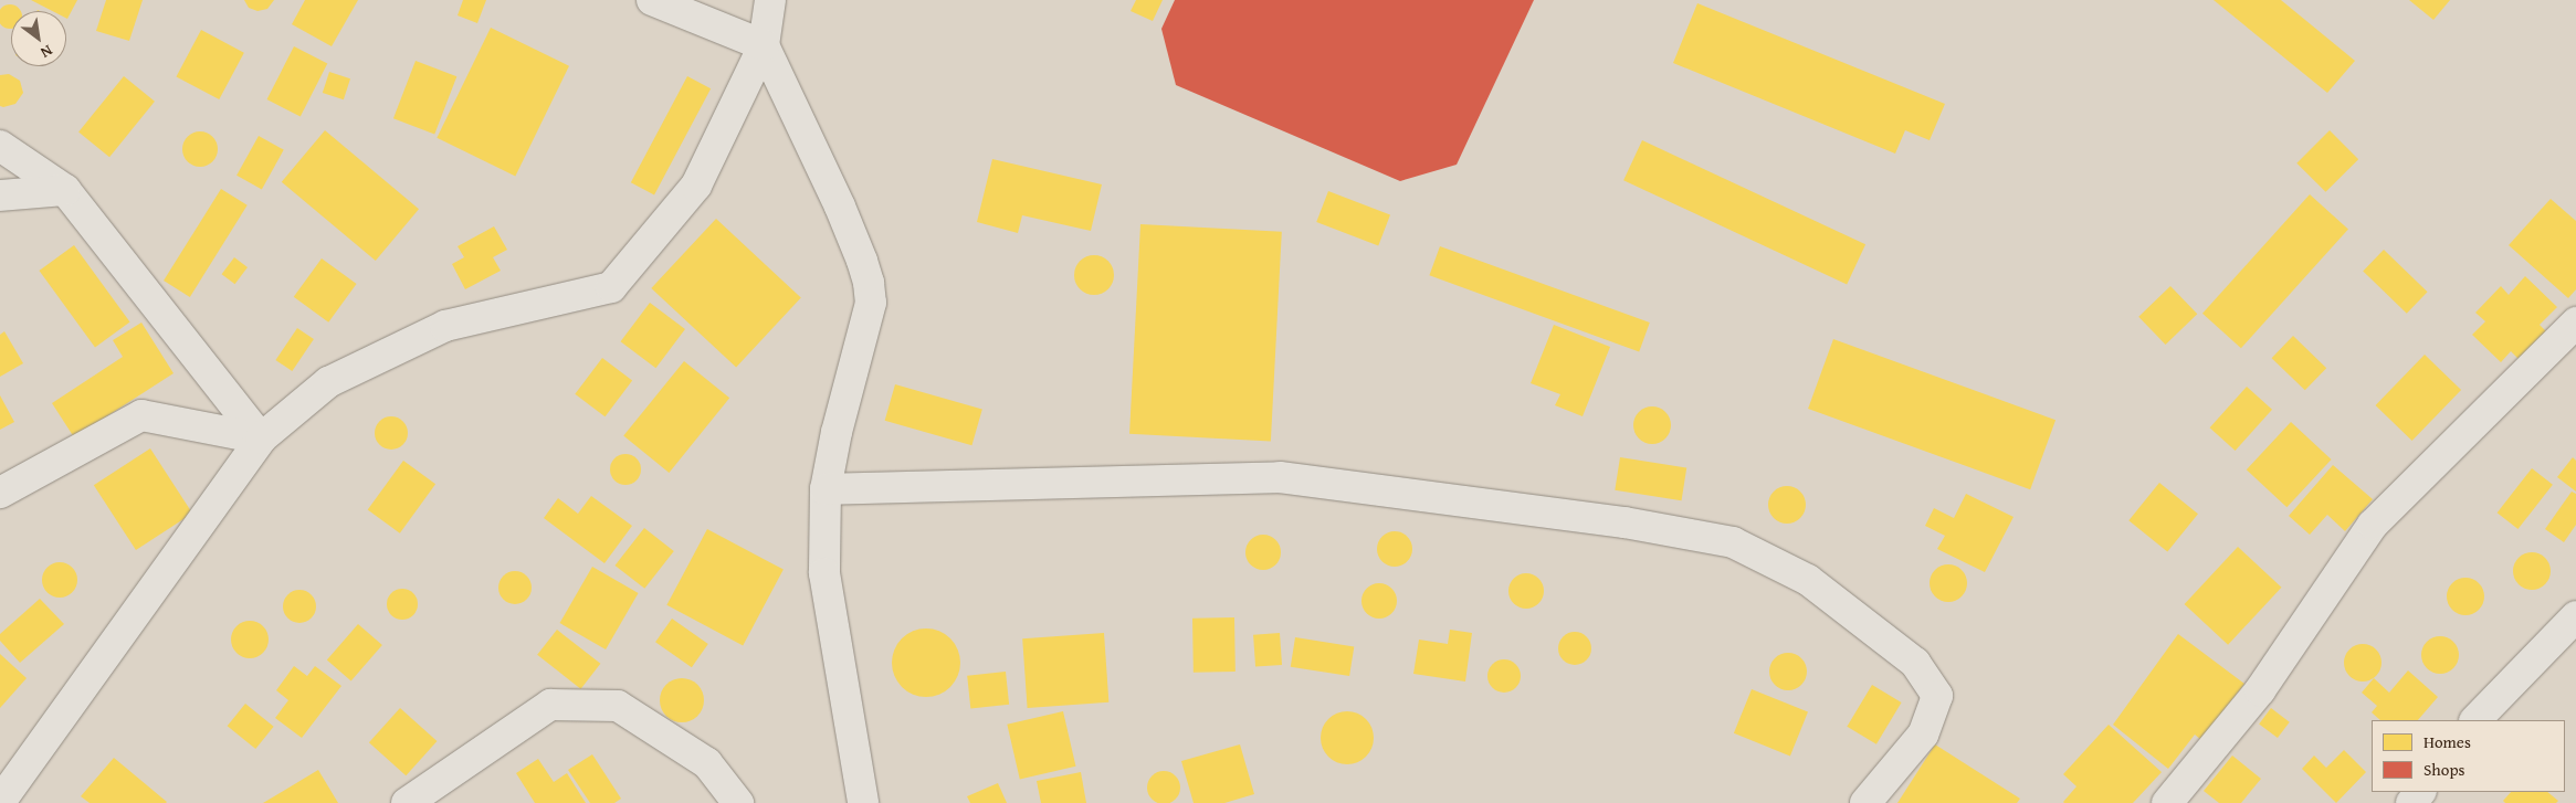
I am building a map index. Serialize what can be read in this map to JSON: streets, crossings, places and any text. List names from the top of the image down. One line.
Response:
{"legend":["Homes","Shops"],"north":"bottom right"}
